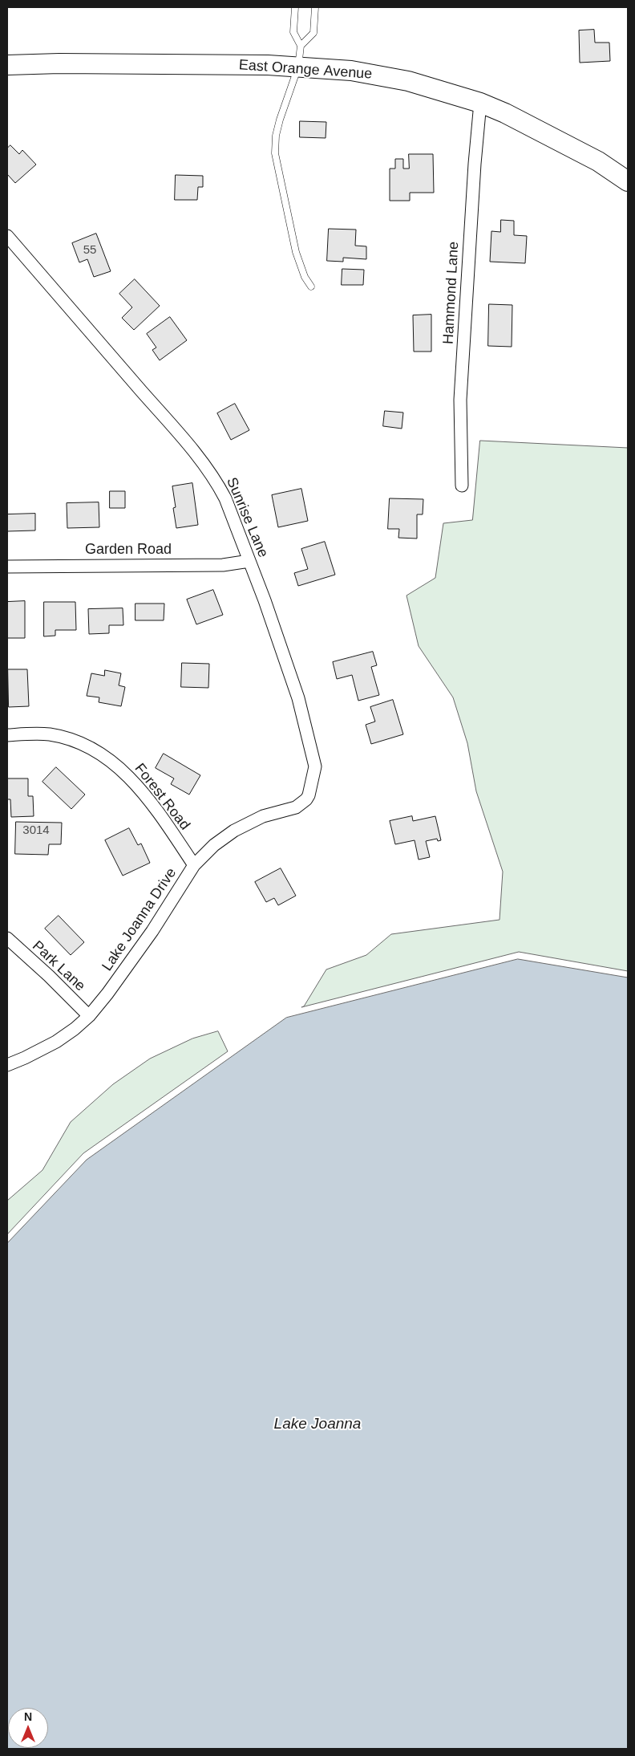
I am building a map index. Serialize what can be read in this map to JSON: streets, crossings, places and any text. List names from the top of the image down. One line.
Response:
{"streets":{"main road":["East Orange Avenue"],"street":["Hammond Lane","Sunrise Lane","Garden Road","Forest Road","Lake Joanna Drive","Park Lane"]},"crossings":[["East Orange Avenue","Hammond Lane"],["Sunrise Lane","Garden Road"],["Sunrise Lane","Lake Joanna Drive"],["Forest Road","Lake Joanna Drive"],["Lake Joanna Drive","Park Lane"]],"water":["Lake Joanna"],"house_numbers":["55","3014"],"north":"top"}
